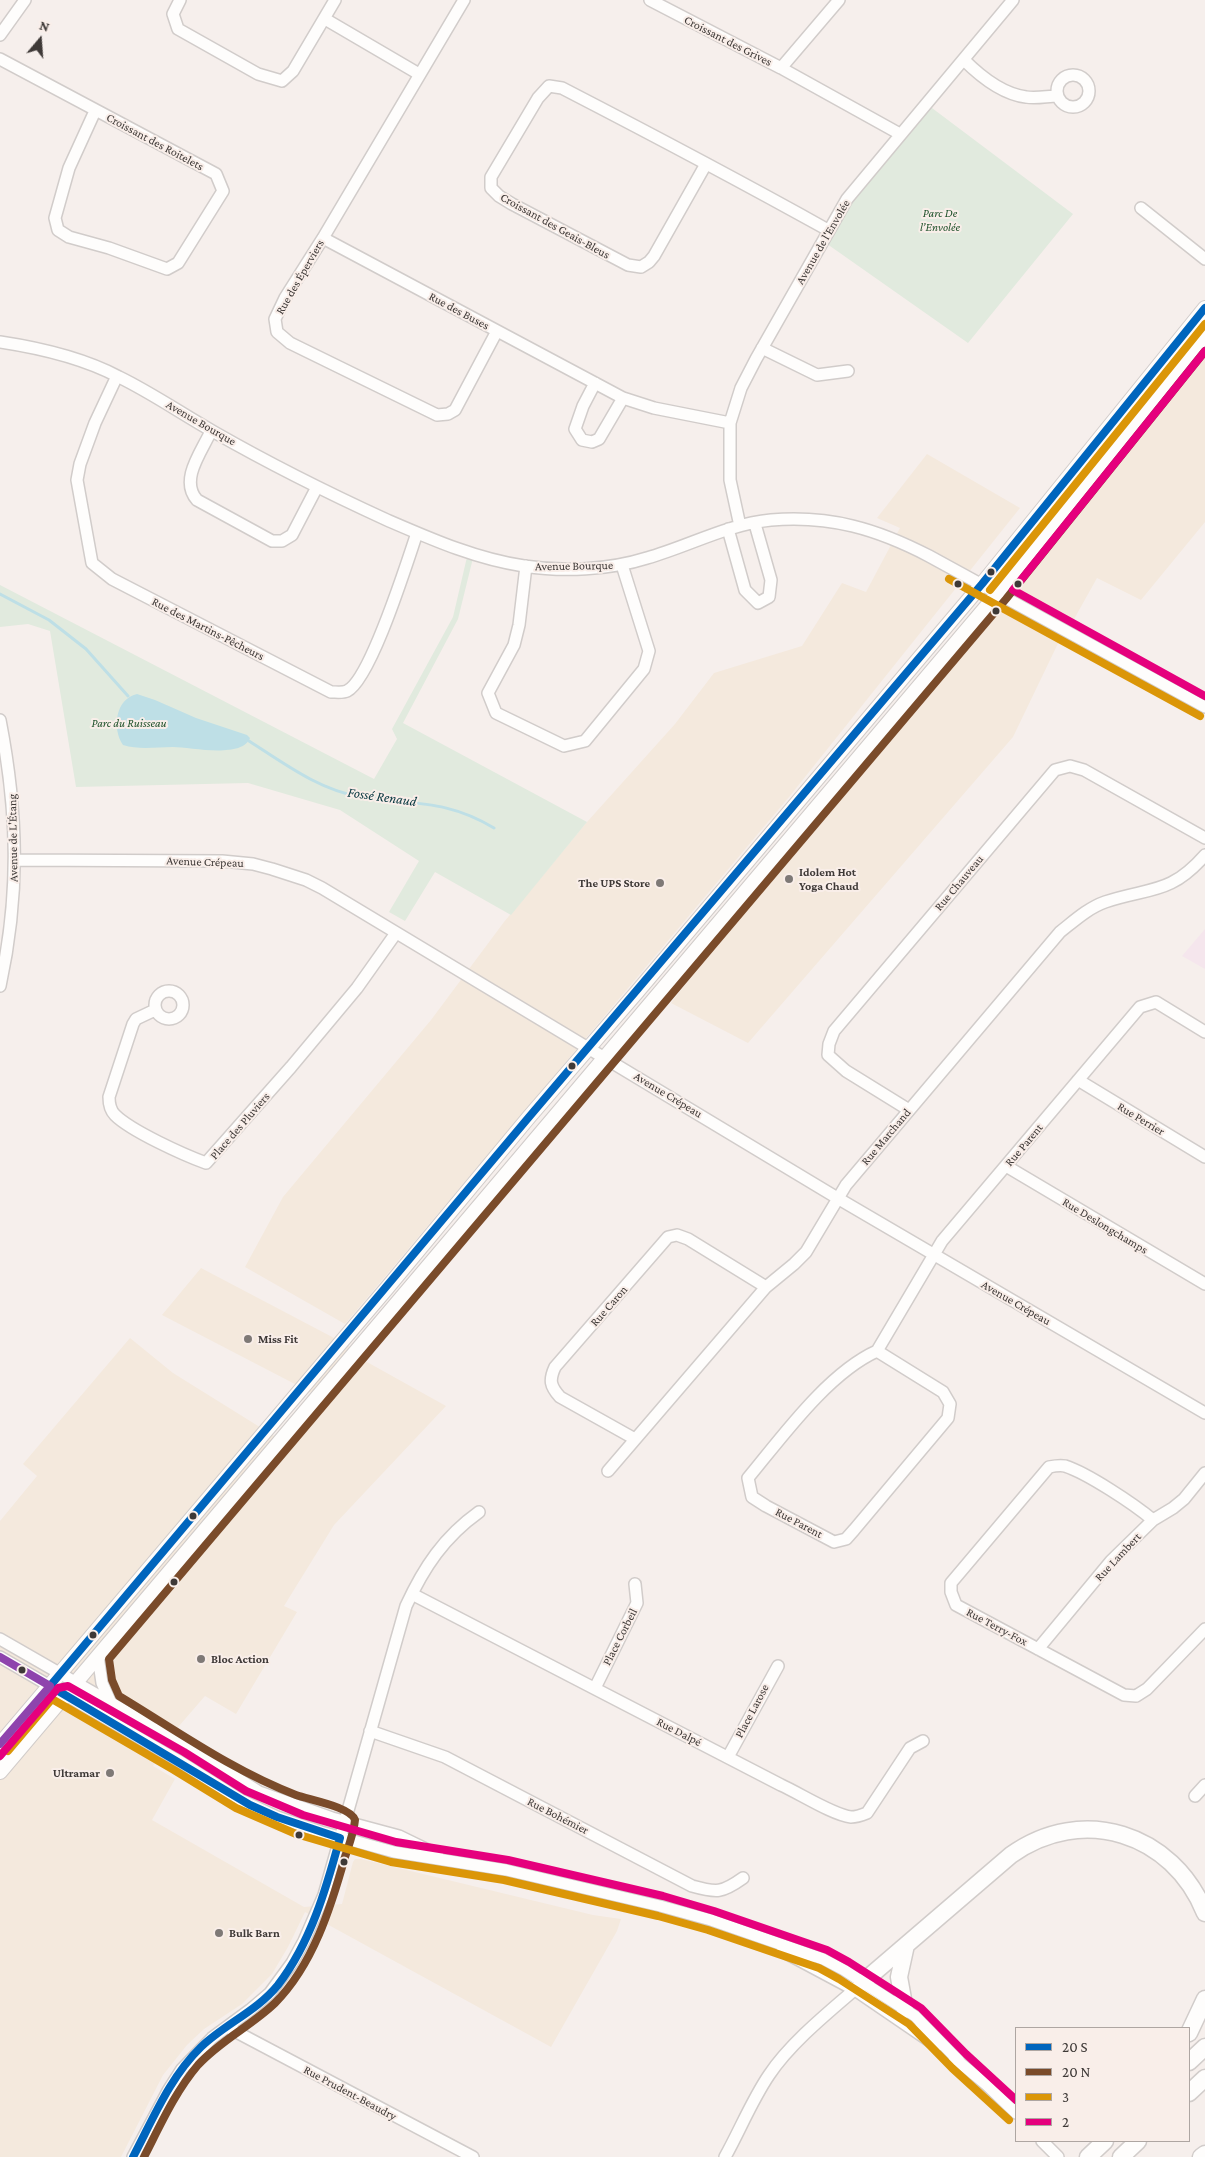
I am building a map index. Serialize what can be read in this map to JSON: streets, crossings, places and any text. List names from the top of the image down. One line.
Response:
{"streets":{"street":["Croissant des Grives","Croissant des Roitelets","Croissant des Geais-Bleus","Avenue de l'Envolée","Rue des Éperviers","Rue des Buses","Avenue Bourque","Rue des Martins-Pêcheurs","Avenue de L'Étang","Avenue Crépeau","Rue Chauveau","Rue Perrier","Place des Pluviers","Rue Marchand","Rue Parent","Rue Deslongchamps","Rue Caron","Rue Lambert","Rue Terry-Fox","Place Corbeil","Place Larose","Rue Dalpé","Rue Bohémier","Rue Prudent-Beaudry"]},"crossings":[["Croissant des Grives","Avenue de l'Envolée"],["Croissant des Geais-Bleus","Avenue de l'Envolée"],["Avenue de l'Envolée","Rue des Buses"],["Avenue de l'Envolée","Avenue Bourque"],["Rue des Éperviers","Rue des Buses"],["Avenue Bourque","Rue des Martins-Pêcheurs"],["Avenue de L'Étang","Avenue Crépeau"],["Avenue Crépeau","Place des Pluviers"],["Avenue Crépeau","Rue Marchand"],["Avenue Crépeau","Rue Parent"],["Rue Chauveau","Rue Marchand"],["Rue Perrier","Rue Parent"],["Rue Marchand","Rue Caron"],["Rue Parent","Rue Deslongchamps"],["Rue Lambert","Rue Terry-Fox"],["Place Corbeil","Rue Dalpé"],["Place Larose","Rue Dalpé"]],"water":["Fossé Renaud"],"parks":["Parc De l’Envolée","Parc du Ruisseau"],"places":["Idolem Hot Yoga Chaud","The UPS Store","Miss Fit","Bloc Action","Ultramar","Bulk Barn"],"lines":["transit line 3","transit line 2"],"legend":["20 S","20 N","3","2"],"north":"top"}
